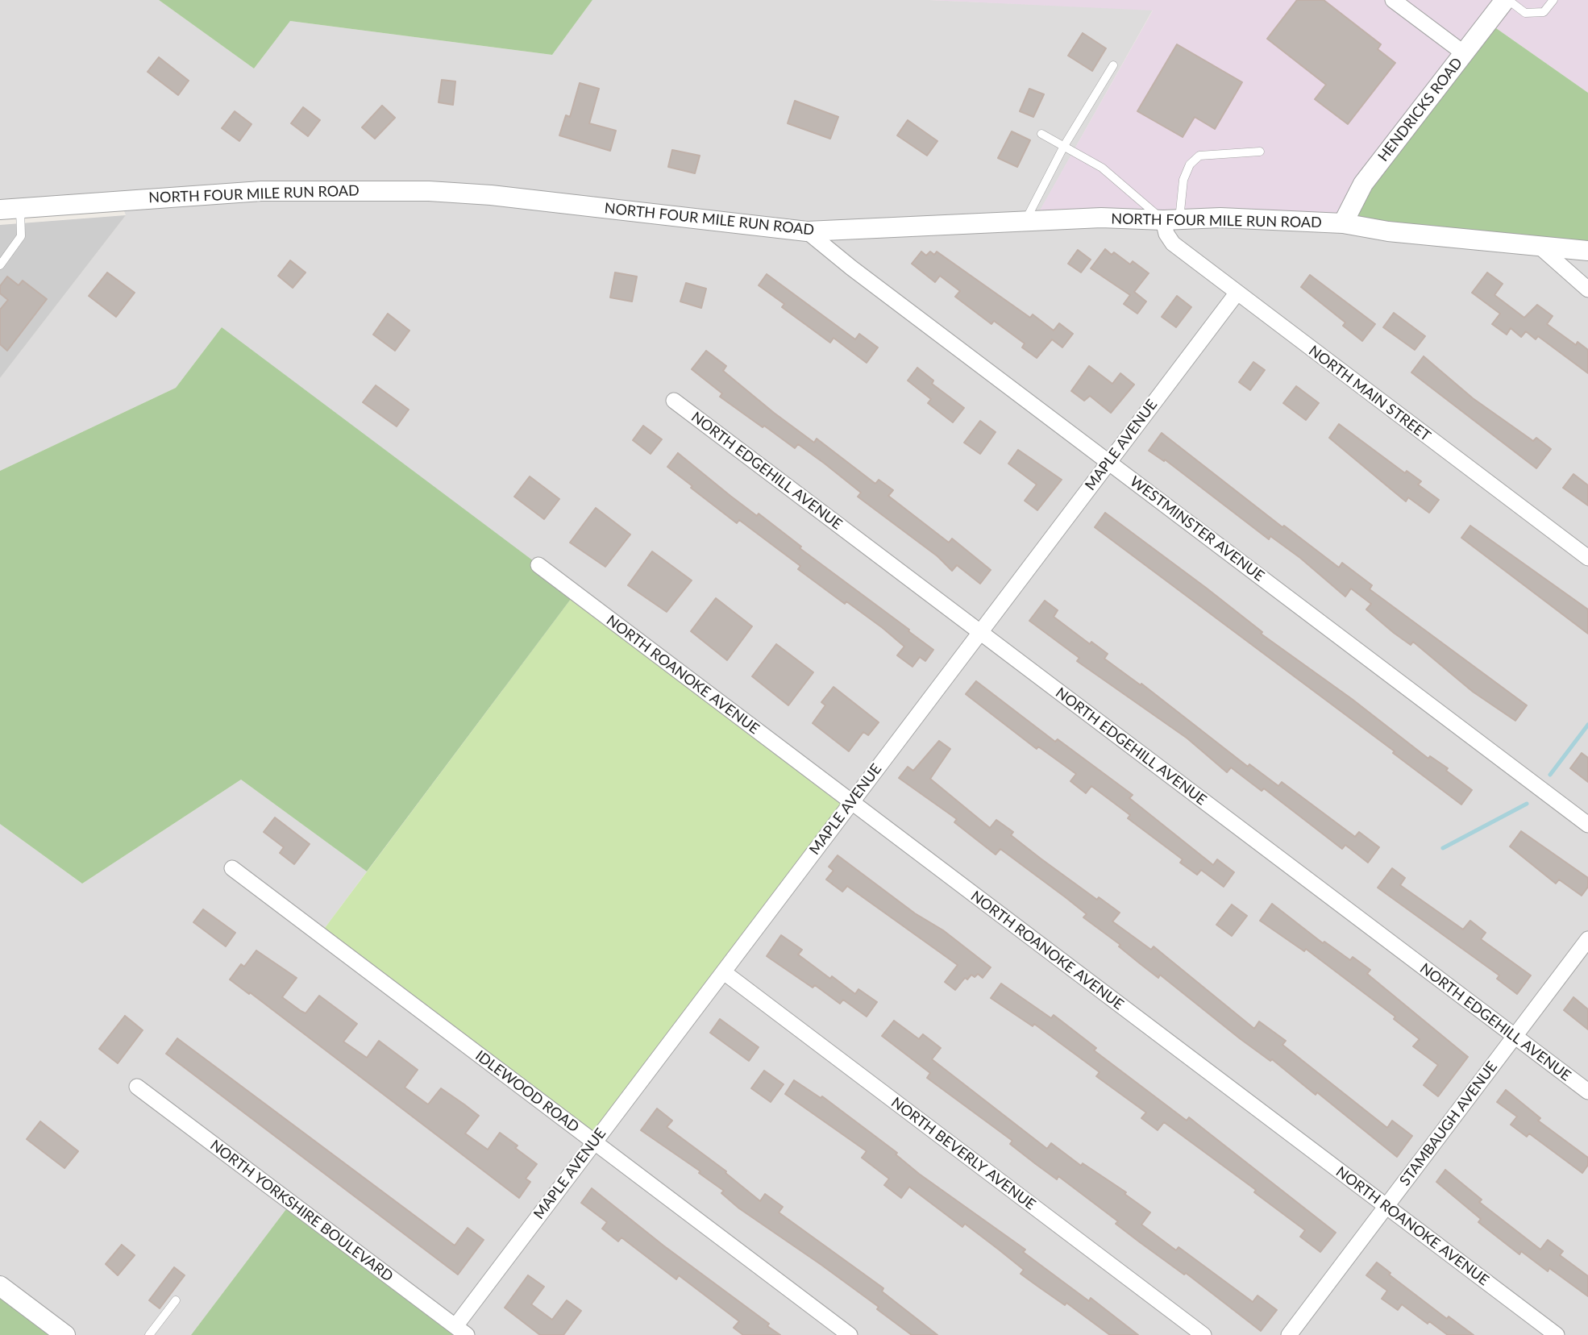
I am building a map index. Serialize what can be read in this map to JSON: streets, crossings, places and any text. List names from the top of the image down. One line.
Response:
{"streets":{"street":["HENDRICKS ROAD","NORTH FOUR MILE RUN ROAD","NORTH MAIN STREET","MAPLE AVENUE","NORTH EDGEHILL AVENUE","WESTMINSTER AVENUE","NORTH ROANOKE AVENUE","IDLEWOOD ROAD","STAMBAUGH AVENUE","NORTH BEVERLY AVENUE","NORTH YORKSHIRE BOULEVARD"]},"crossings":[["HENDRICKS ROAD","NORTH FOUR MILE RUN ROAD"],["NORTH FOUR MILE RUN ROAD","NORTH MAIN STREET"],["NORTH FOUR MILE RUN ROAD","WESTMINSTER AVENUE"],["NORTH MAIN STREET","MAPLE AVENUE"],["MAPLE AVENUE","NORTH EDGEHILL AVENUE"],["MAPLE AVENUE","WESTMINSTER AVENUE"],["MAPLE AVENUE","NORTH ROANOKE AVENUE"],["MAPLE AVENUE","IDLEWOOD ROAD"],["MAPLE AVENUE","NORTH BEVERLY AVENUE"],["MAPLE AVENUE","NORTH YORKSHIRE BOULEVARD"],["NORTH EDGEHILL AVENUE","STAMBAUGH AVENUE"],["NORTH ROANOKE AVENUE","STAMBAUGH AVENUE"]]}
